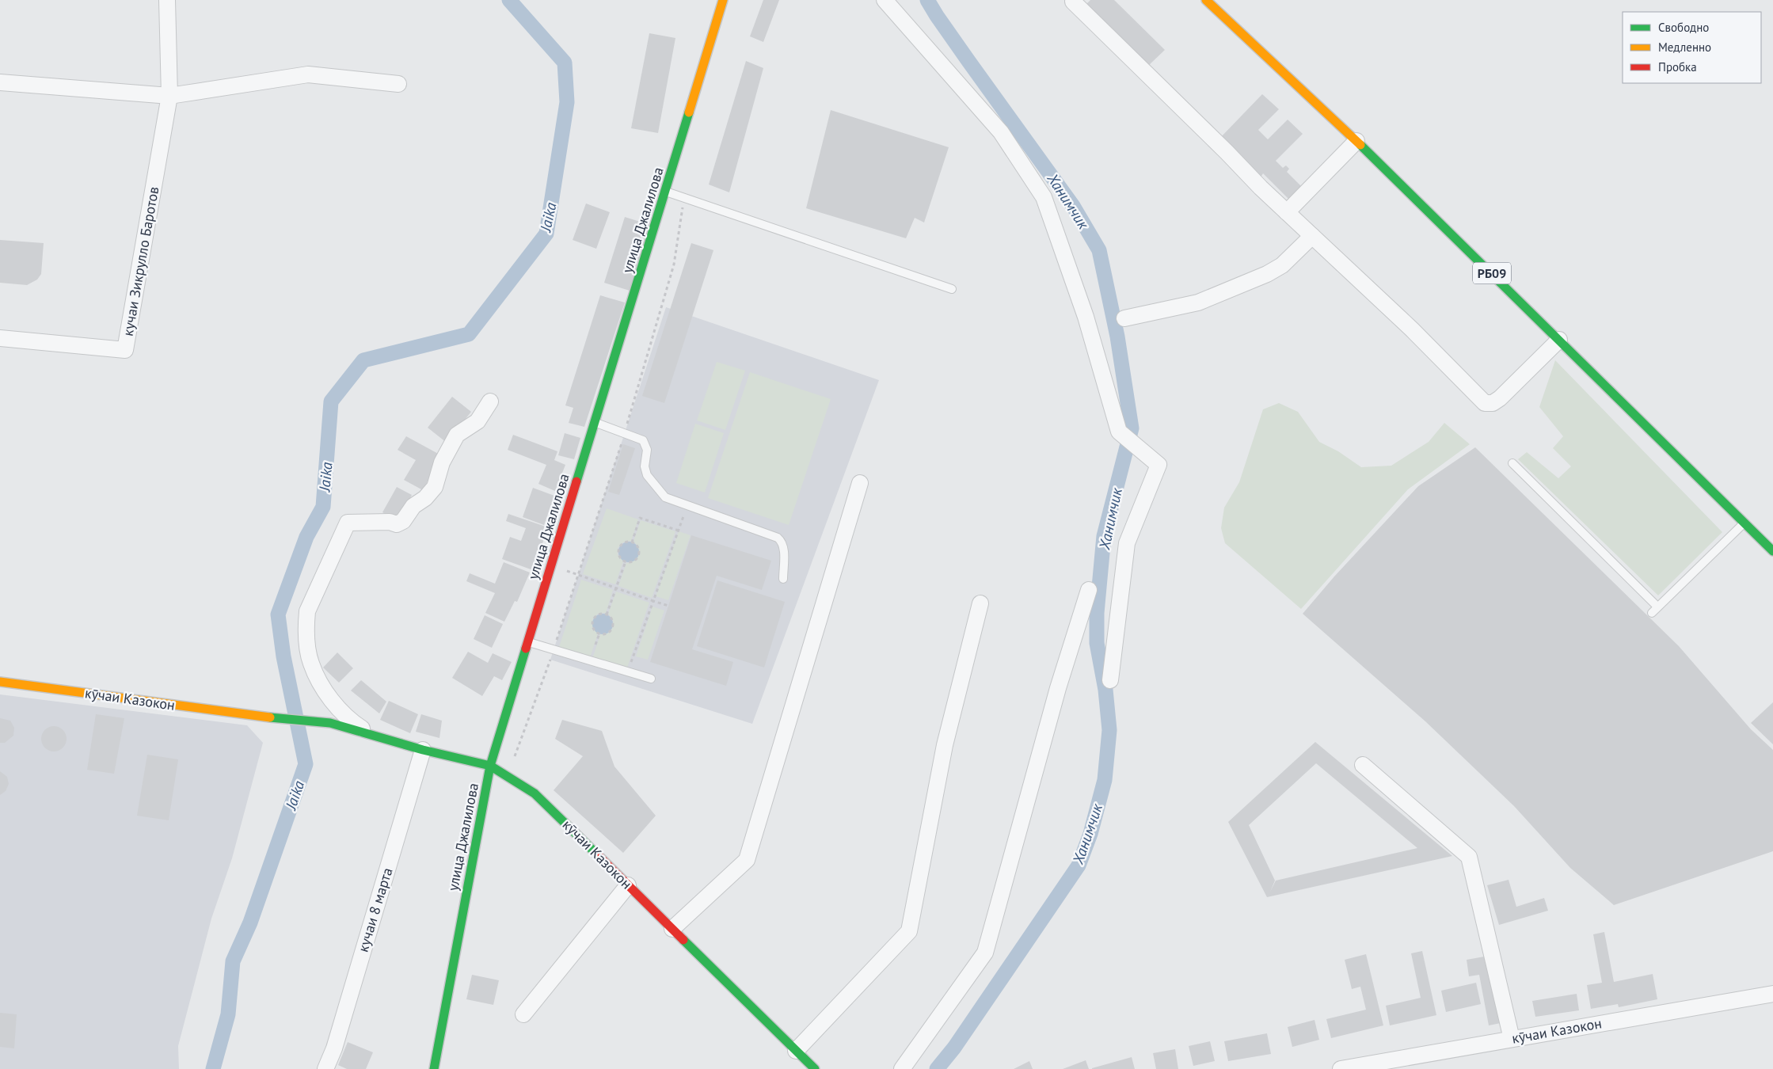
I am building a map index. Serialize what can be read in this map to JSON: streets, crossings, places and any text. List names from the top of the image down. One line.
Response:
{"streets":{"main road":["улица Джалилова","РБ09","кӯчаи Казокон"],"street":["кучаи Зикрулло Баротов","кучаи 8 марта"]},"crossings":[["улица Джалилова","кӯчаи Казокон"],["кӯчаи Казокон","кучаи 8 марта"]],"water":["Ханимчик","Jaika"],"legend":["Свободно","Медленно","Пробка"]}
